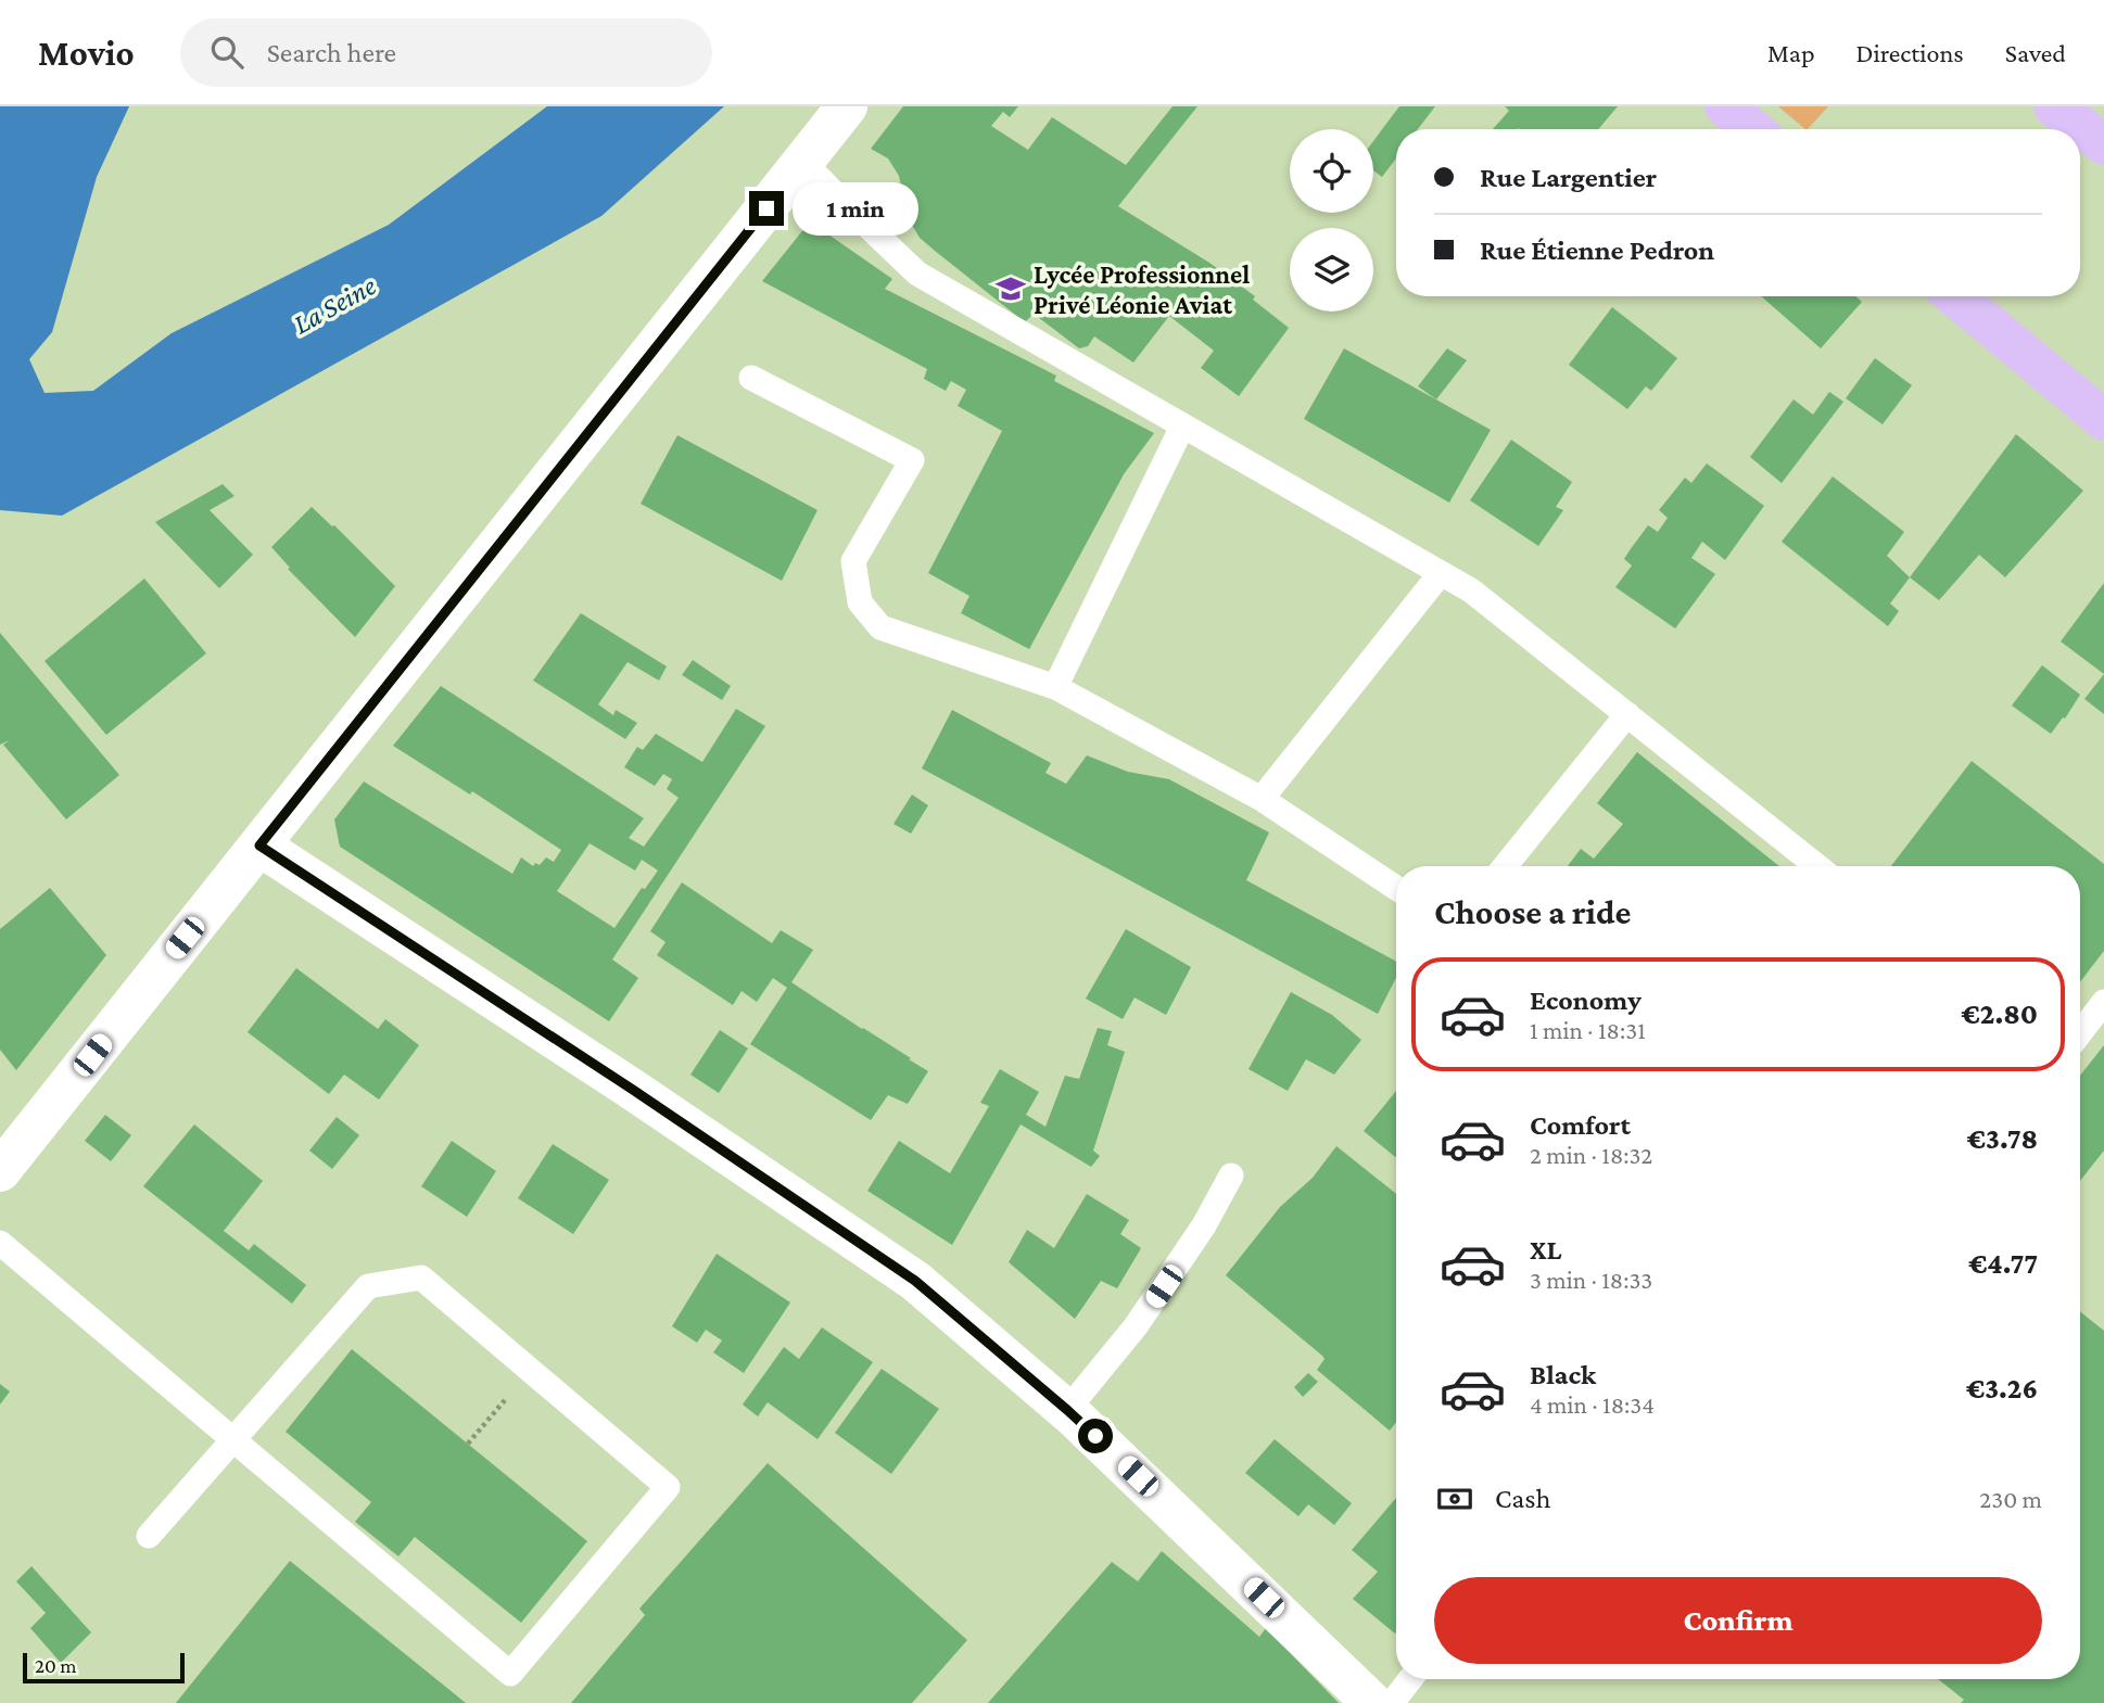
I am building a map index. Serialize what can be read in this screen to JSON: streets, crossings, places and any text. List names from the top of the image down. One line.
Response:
{"water":["La Seine"],"places":{"school or university":["Lycée Professionnel Privé Léonie Aviat"]},"scale_bar":"20 m","page":{"header":"Movio","search":"Search here","nav":["Map","Directions","Saved"],"banner":["Rue Largentier","Rue Étienne Pedron"],"bubble":"1 min","heading":"Choose a ride","list":[{"name":"Economy","note":"1 min · 18:31","value":"€2.80"},{"name":"Comfort","note":"2 min · 18:32","value":"€3.78"},{"name":"XL","note":"3 min · 18:33","value":"€4.77"},{"name":"Black","note":"4 min · 18:34","value":"€3.26"}],"pay":["Cash","230 m"],"buttons":"Confirm","scale":"20 m"}}
